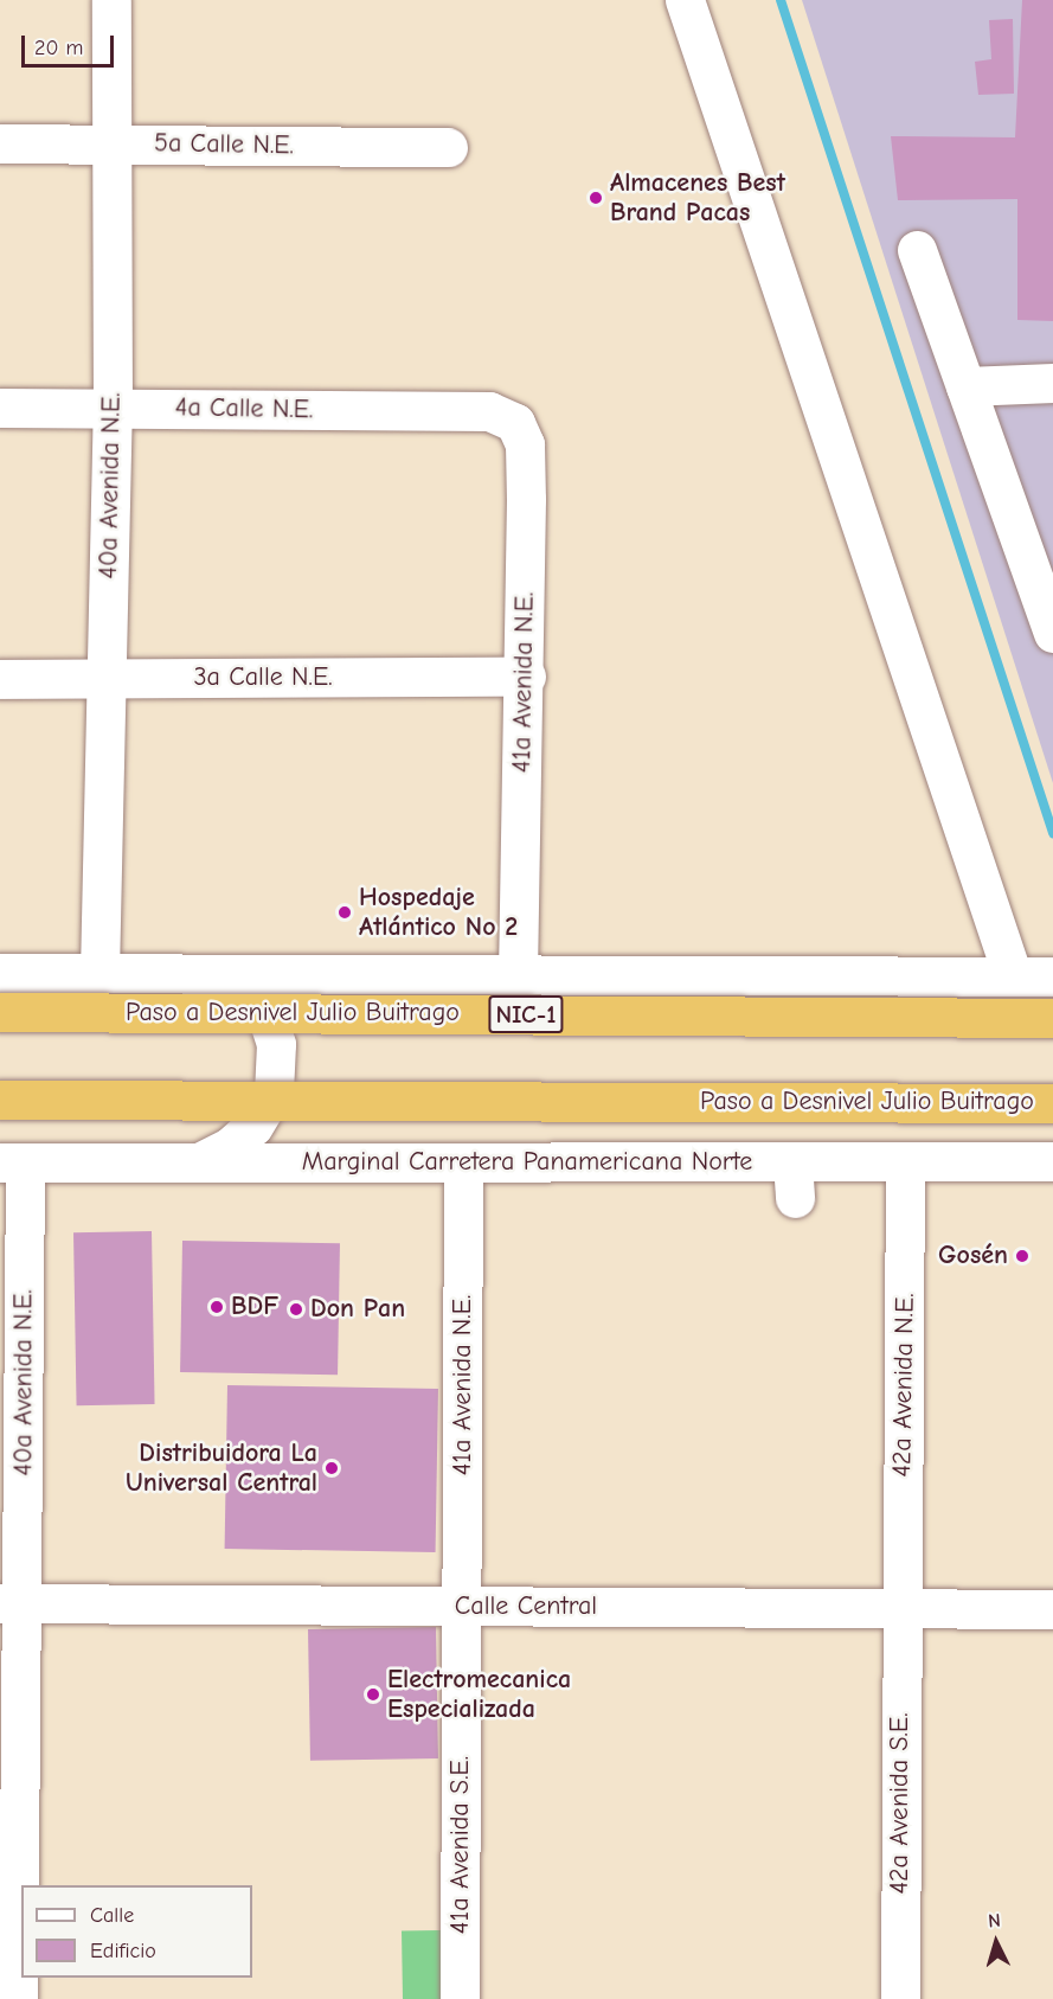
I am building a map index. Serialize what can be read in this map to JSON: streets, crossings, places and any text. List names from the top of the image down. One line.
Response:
{"streets":{"highway":["Paso a Desnivel Julio Buitrago","NIC-1"],"street":["5a Calle N.E.","4a Calle N.E.","40a Avenida N.E.","3a Calle N.E.","41a Avenida N.E.","Marginal Carretera Panamericana Norte","42a Avenida N.E.","Calle Central","42a Avenida S.E.","41a Avenida S.E."]},"crossings":[["5a Calle N.E.","40a Avenida N.E."],["4a Calle N.E.","40a Avenida N.E."],["4a Calle N.E.","41a Avenida N.E."],["40a Avenida N.E.","3a Calle N.E."],["40a Avenida N.E.","Marginal Carretera Panamericana Norte"],["40a Avenida N.E.","Calle Central"],["3a Calle N.E.","41a Avenida N.E."],["41a Avenida N.E.","Marginal Carretera Panamericana Norte"],["41a Avenida N.E.","Calle Central"],["41a Avenida N.E.","41a Avenida S.E."],["Marginal Carretera Panamericana Norte","42a Avenida N.E."],["42a Avenida N.E.","Calle Central"],["42a Avenida N.E.","42a Avenida S.E."],["Calle Central","42a Avenida S.E."],["Calle Central","41a Avenida S.E."]],"places":["Almacenes Best Brand Pacas","Hospedaje Atlántico No 2","Gosén","BDF","Don Pan","Distribuidora La Universal Central","Electromecanica Especializada"],"legend":["Calle","Edificio"],"scale_bar":"20 m","north":"top"}
